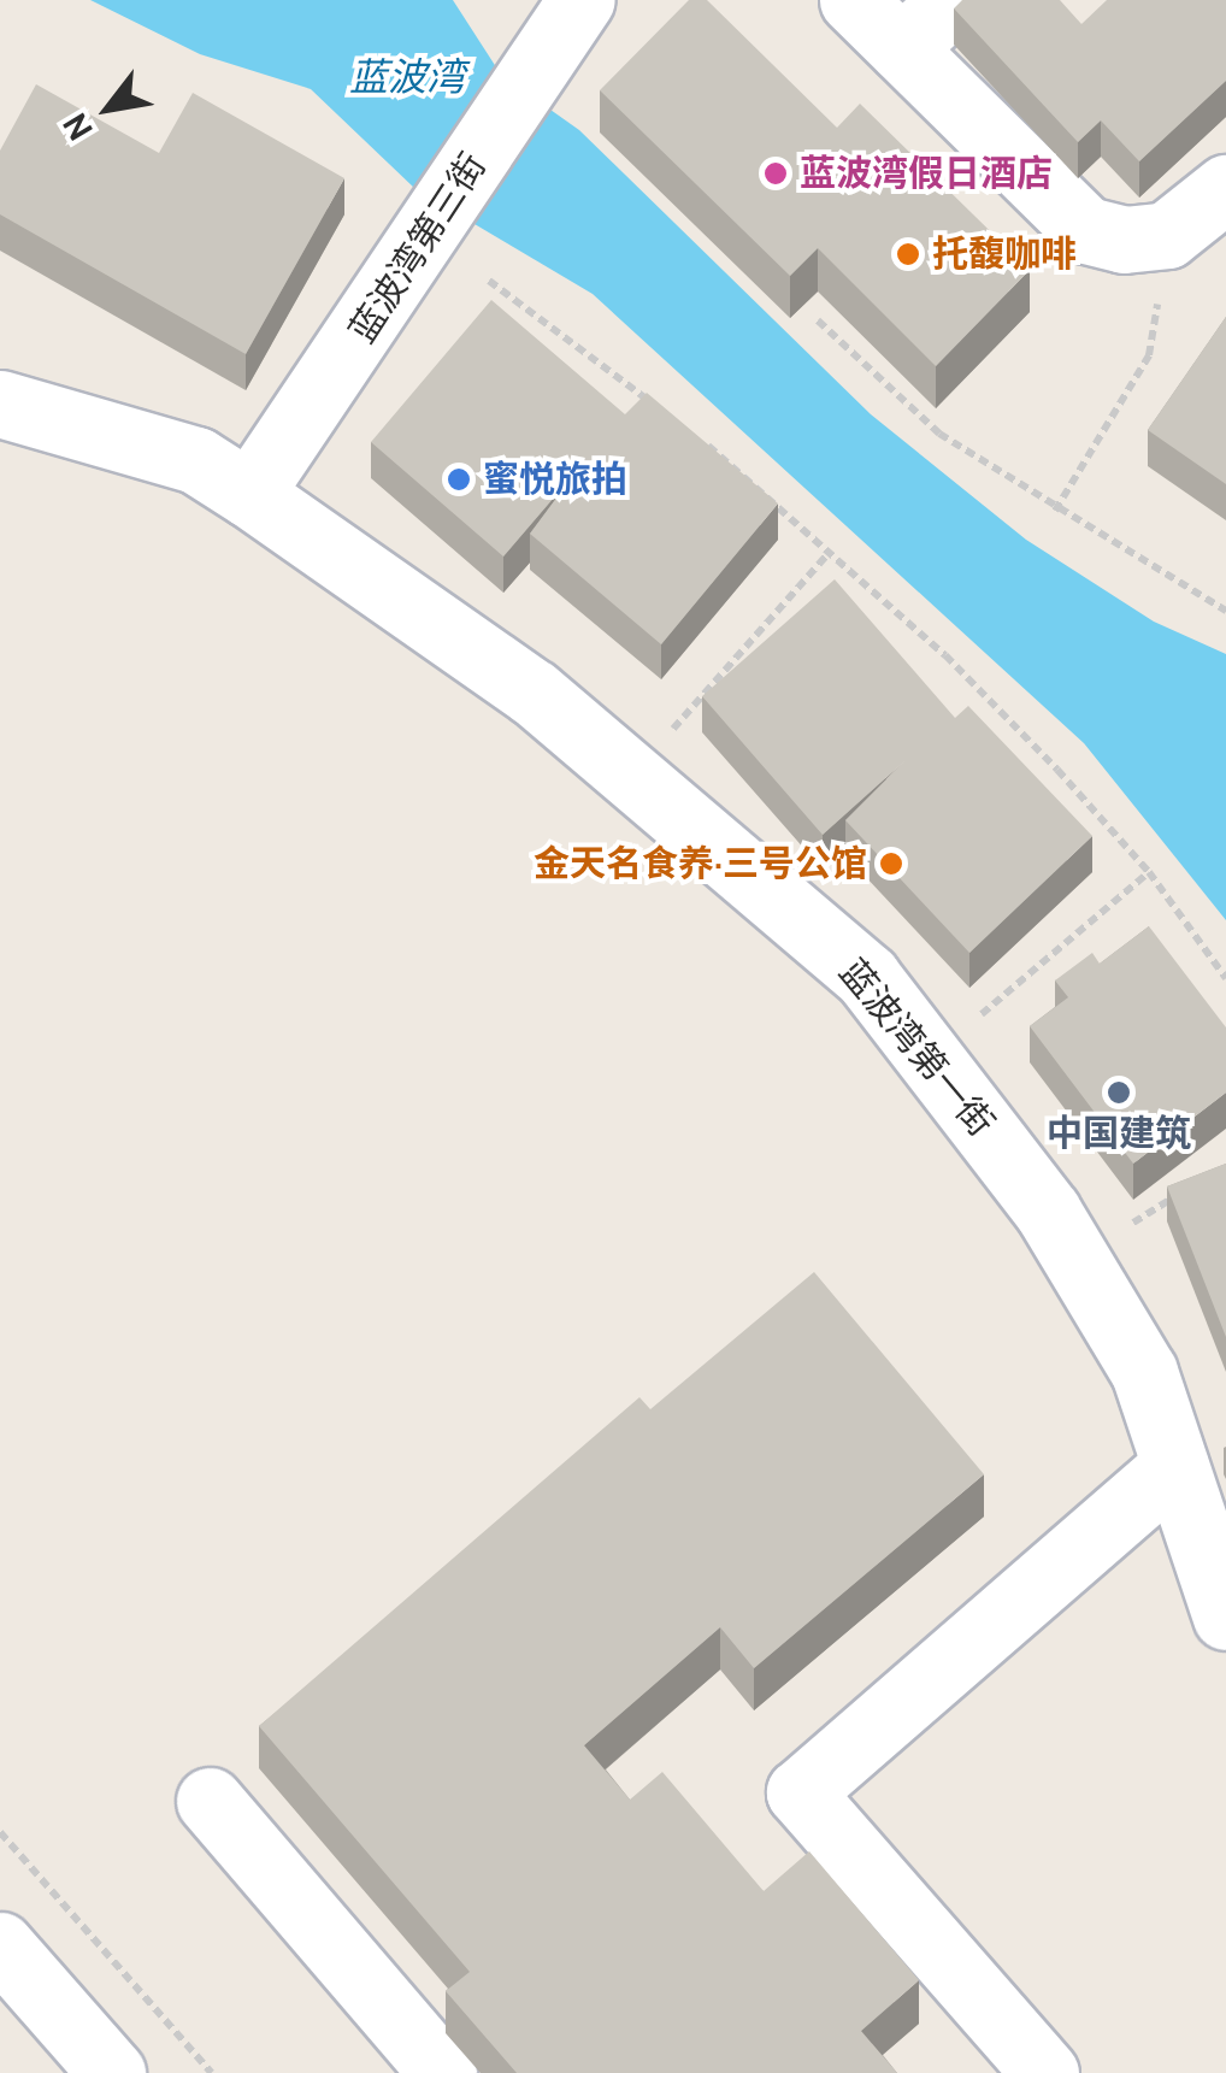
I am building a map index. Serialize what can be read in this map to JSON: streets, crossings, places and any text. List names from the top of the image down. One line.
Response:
{"streets":{"street":["蓝波湾第三街","蓝波湾第一街"]},"crossings":[["蓝波湾第三街","蓝波湾第一街"]],"water":["蓝波湾"],"places":["蓝波湾假日酒店","托馥咖啡","蜜悦旅拍","金天名食养·三号公馆","中国建筑"],"north":"bottom left"}
